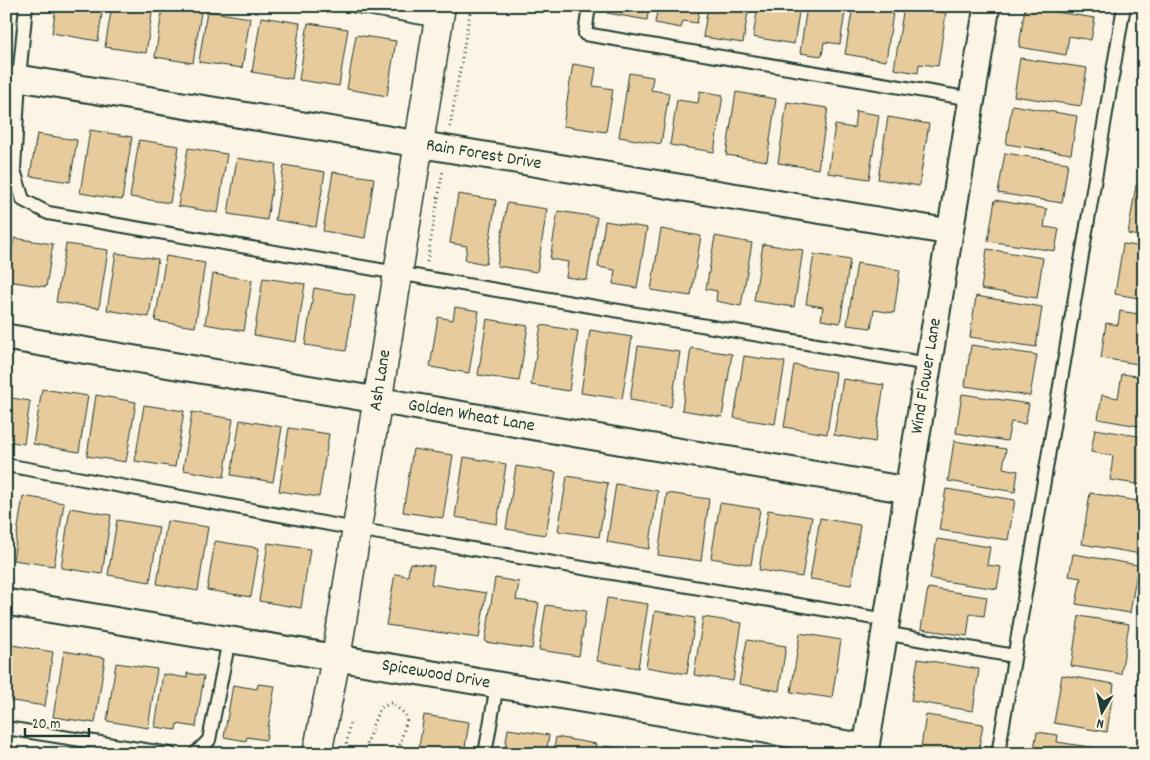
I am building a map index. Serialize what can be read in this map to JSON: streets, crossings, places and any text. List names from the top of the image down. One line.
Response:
{"streets":{"street":["Rain Forest Drive","Wind Flower Lane","Ash Lane","Golden Wheat Lane","Spicewood Drive"]},"crossings":[["Rain Forest Drive","Wind Flower Lane"],["Rain Forest Drive","Ash Lane"],["Wind Flower Lane","Golden Wheat Lane"],["Wind Flower Lane","Spicewood Drive"],["Ash Lane","Golden Wheat Lane"],["Ash Lane","Spicewood Drive"]],"scale_bar":"20 m","north":"bottom"}
